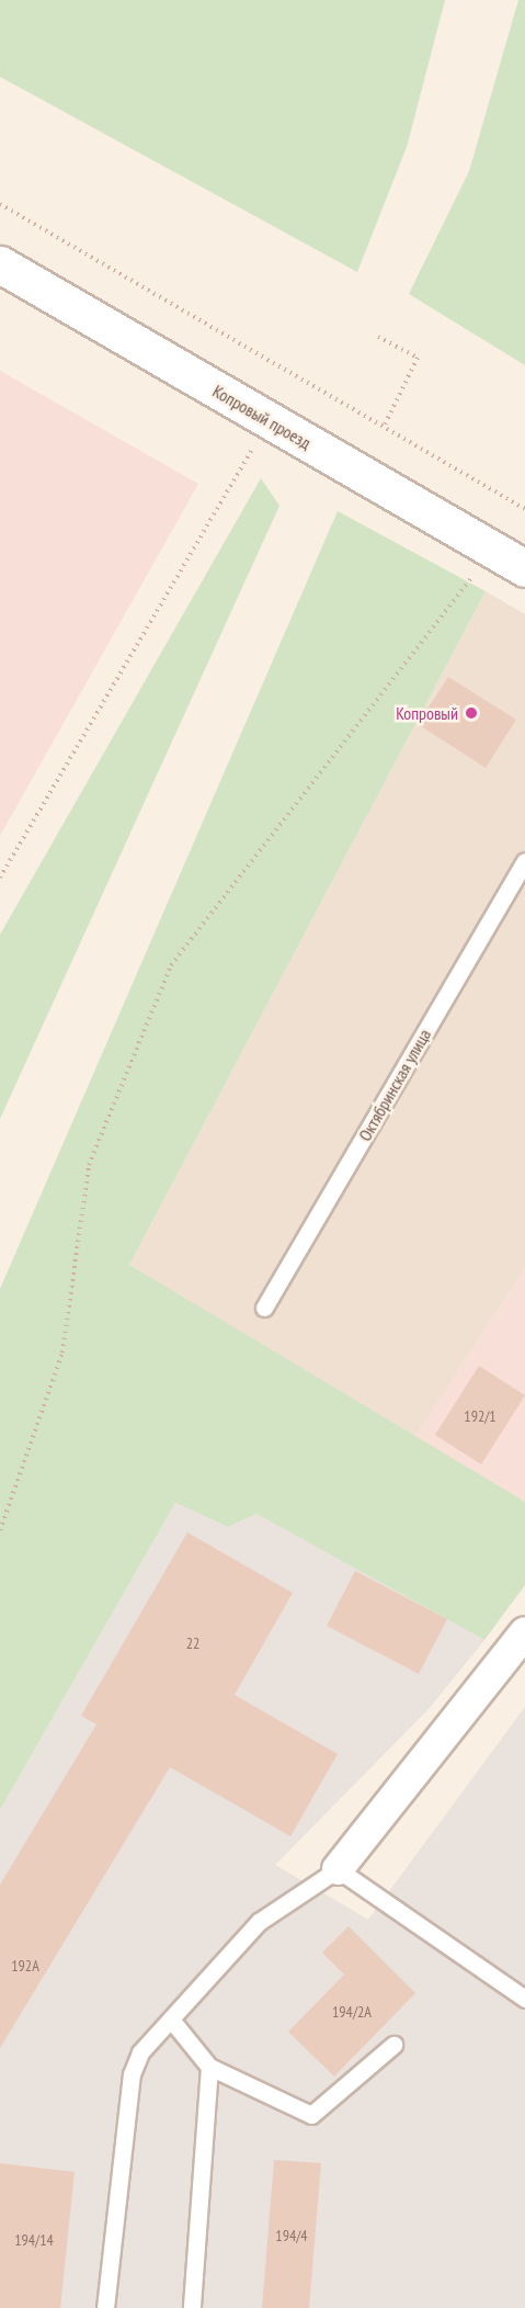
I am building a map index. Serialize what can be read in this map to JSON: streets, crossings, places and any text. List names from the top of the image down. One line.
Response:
{"streets":{"main road":["Копровый проезд"],"lane":["Октябринская улица"]},"places":["Копровый"],"house_numbers":["192/1","22","192А","194/2А","194/4","194/14"]}
